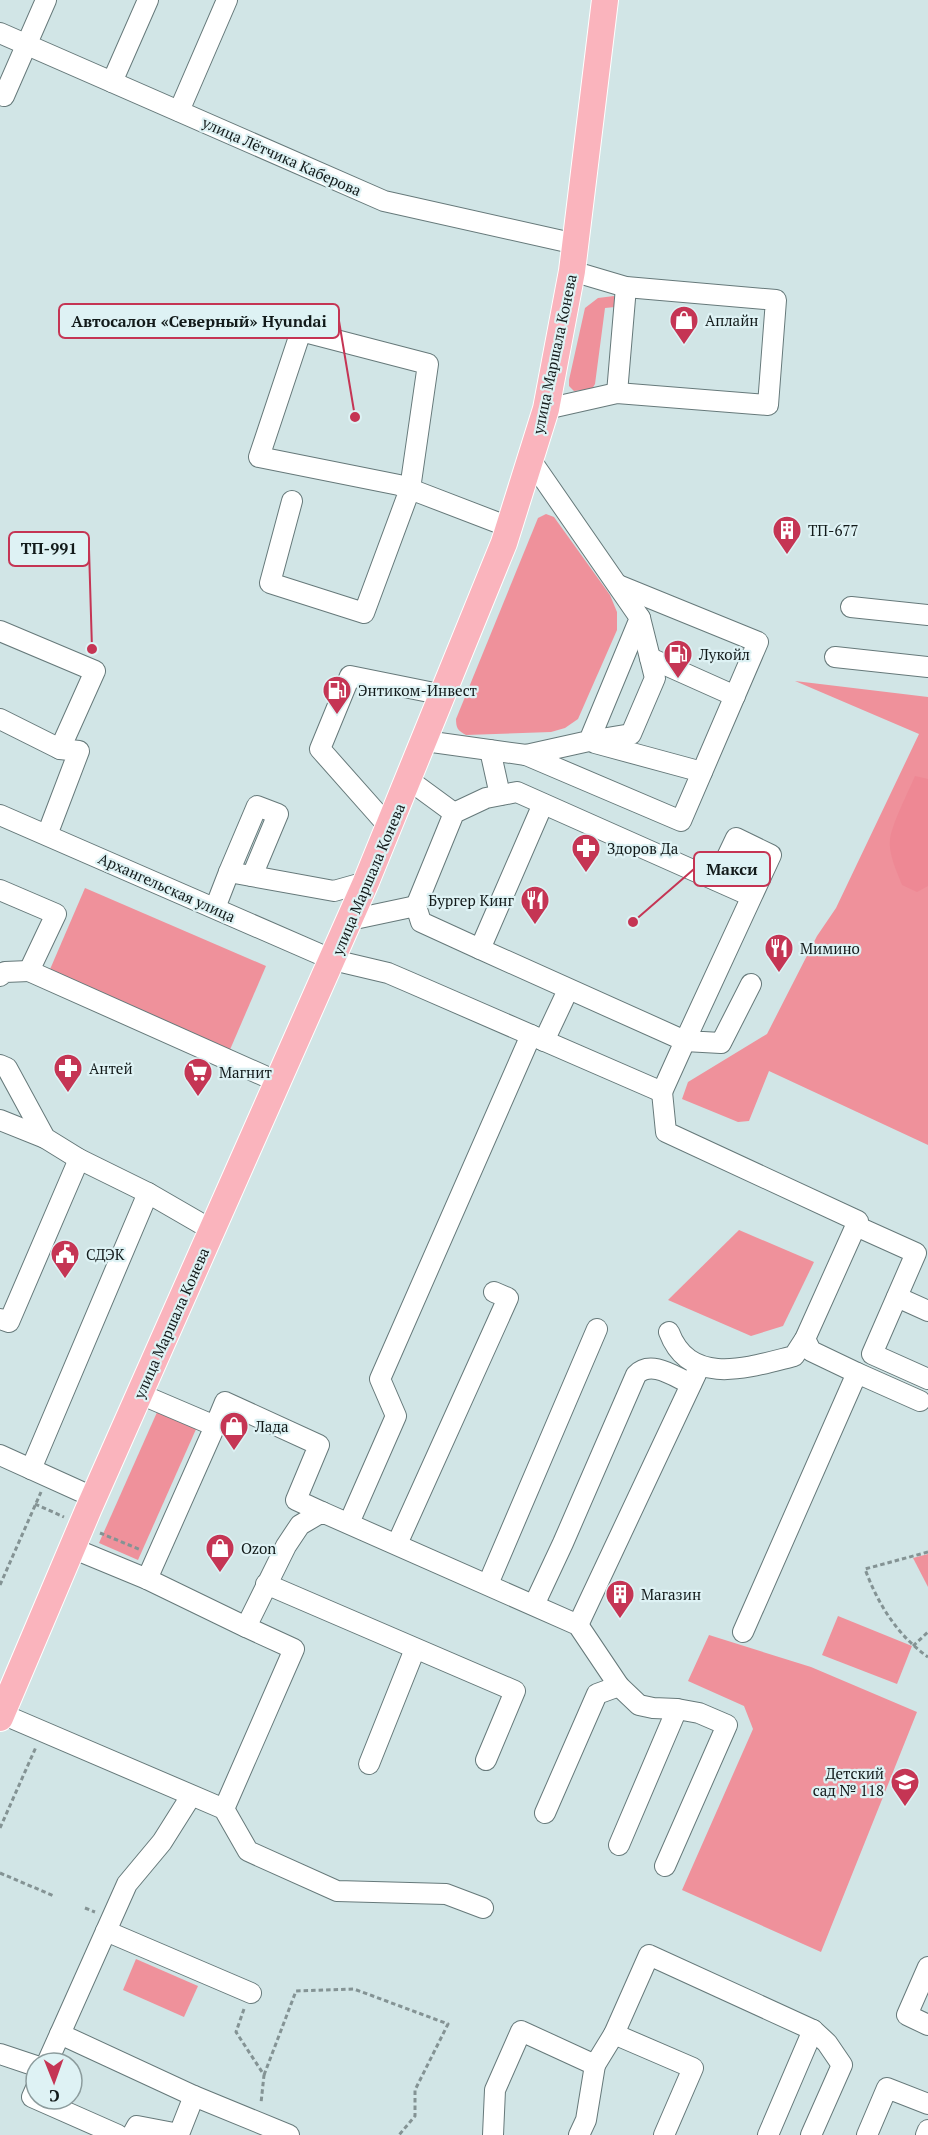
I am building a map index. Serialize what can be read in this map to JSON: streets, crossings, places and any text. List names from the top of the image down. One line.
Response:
{"streets":{"main road":["улица Маршала Конева"],"street":["улица Лётчика Каберова","Архангельская улица"]},"crossings":[["улица Лётчика Каберова","улица Маршала Конева"],["улица Маршала Конева","Архангельская улица"]],"places":{"shop":["Аплайн","Лада","Ozon"],"other":["Автосалон «Северный» Hyundai","ТП-991","Макси"],"building":["ТП-677","Магазин"],"fuel station":["Лукойл","Энтиком-Инвест"],"pharmacy":["Здоров Да","Антей"],"restaurant":["Бургер Кинг","Мимино"],"supermarket":["Магнит"],"public building":["СДЭК"],"school or university":["Детский сад № 118"]},"north":"bottom"}
